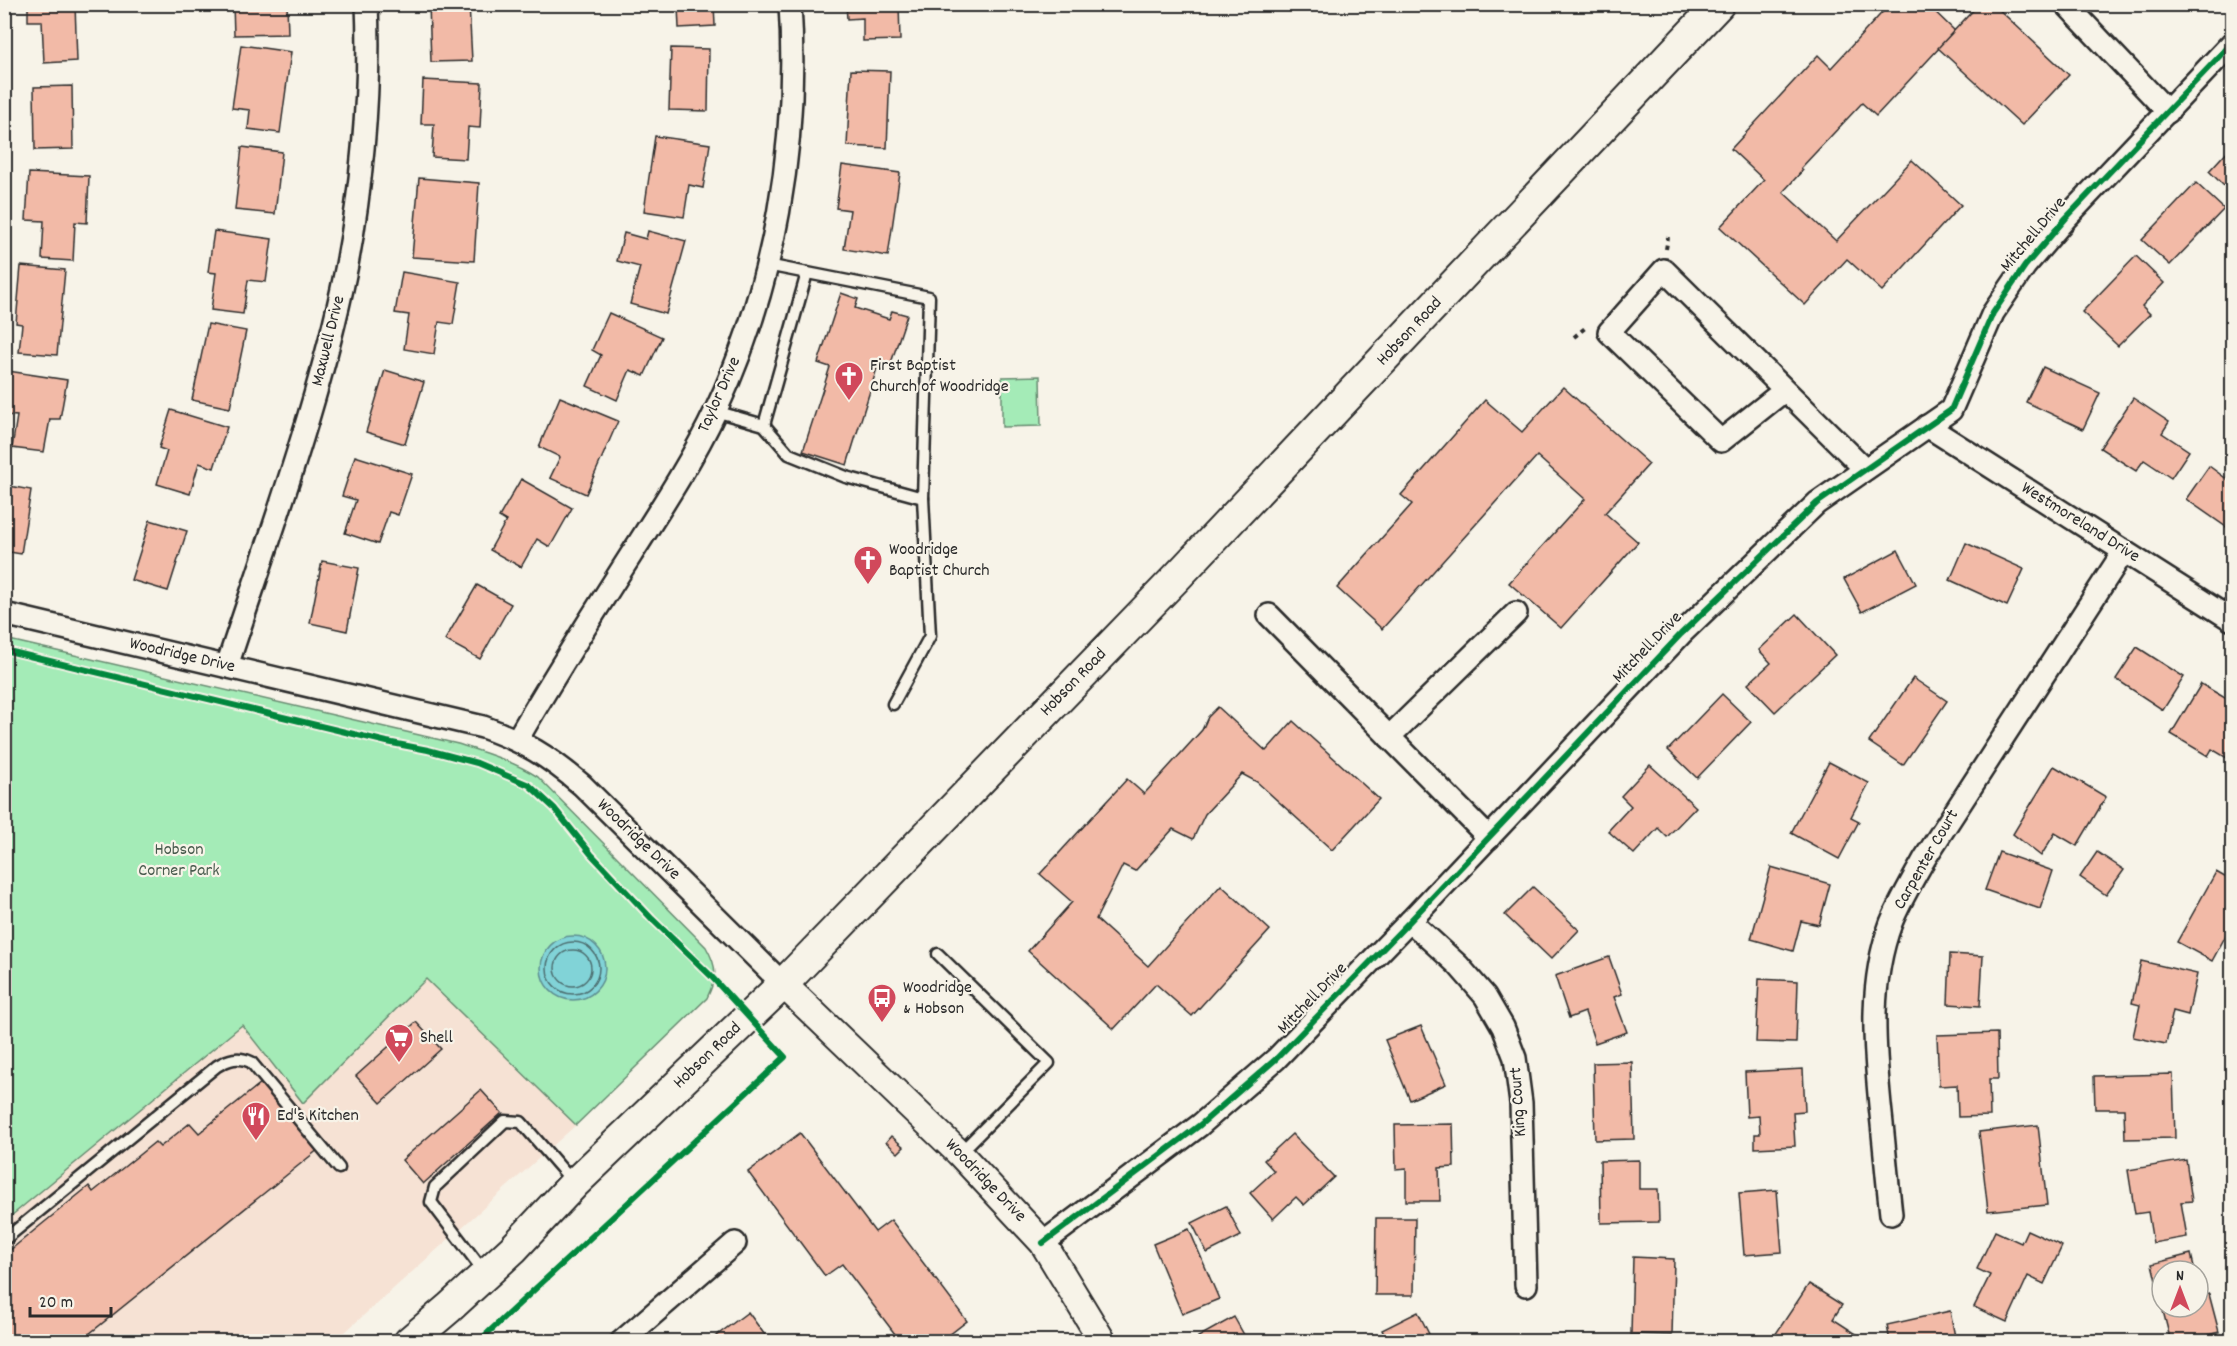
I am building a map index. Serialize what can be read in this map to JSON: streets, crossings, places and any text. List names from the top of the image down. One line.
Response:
{"streets":{"main road":["Hobson Road"],"street":["Mitchell Drive","Maxwell Drive","Taylor Drive","Westmoreland Drive","Woodridge Drive","Carpenter Court","King Court"]},"crossings":[["Mitchell Drive","Westmoreland Drive"],["Mitchell Drive","Woodridge Drive"],["Mitchell Drive","King Court"],["Hobson Road","Woodridge Drive"],["Maxwell Drive","Woodridge Drive"],["Taylor Drive","Woodridge Drive"],["Westmoreland Drive","Carpenter Court"]],"parks":["Hobson Corner Park"],"places":{"church":["First Baptist Church of Woodridge","Woodridge Baptist Church"],"bus stop":["Woodridge & Hobson"],"supermarket":["Shell"],"restaurant":["Ed's Kitchen"]},"scale_bar":"20 m","north":"top"}
